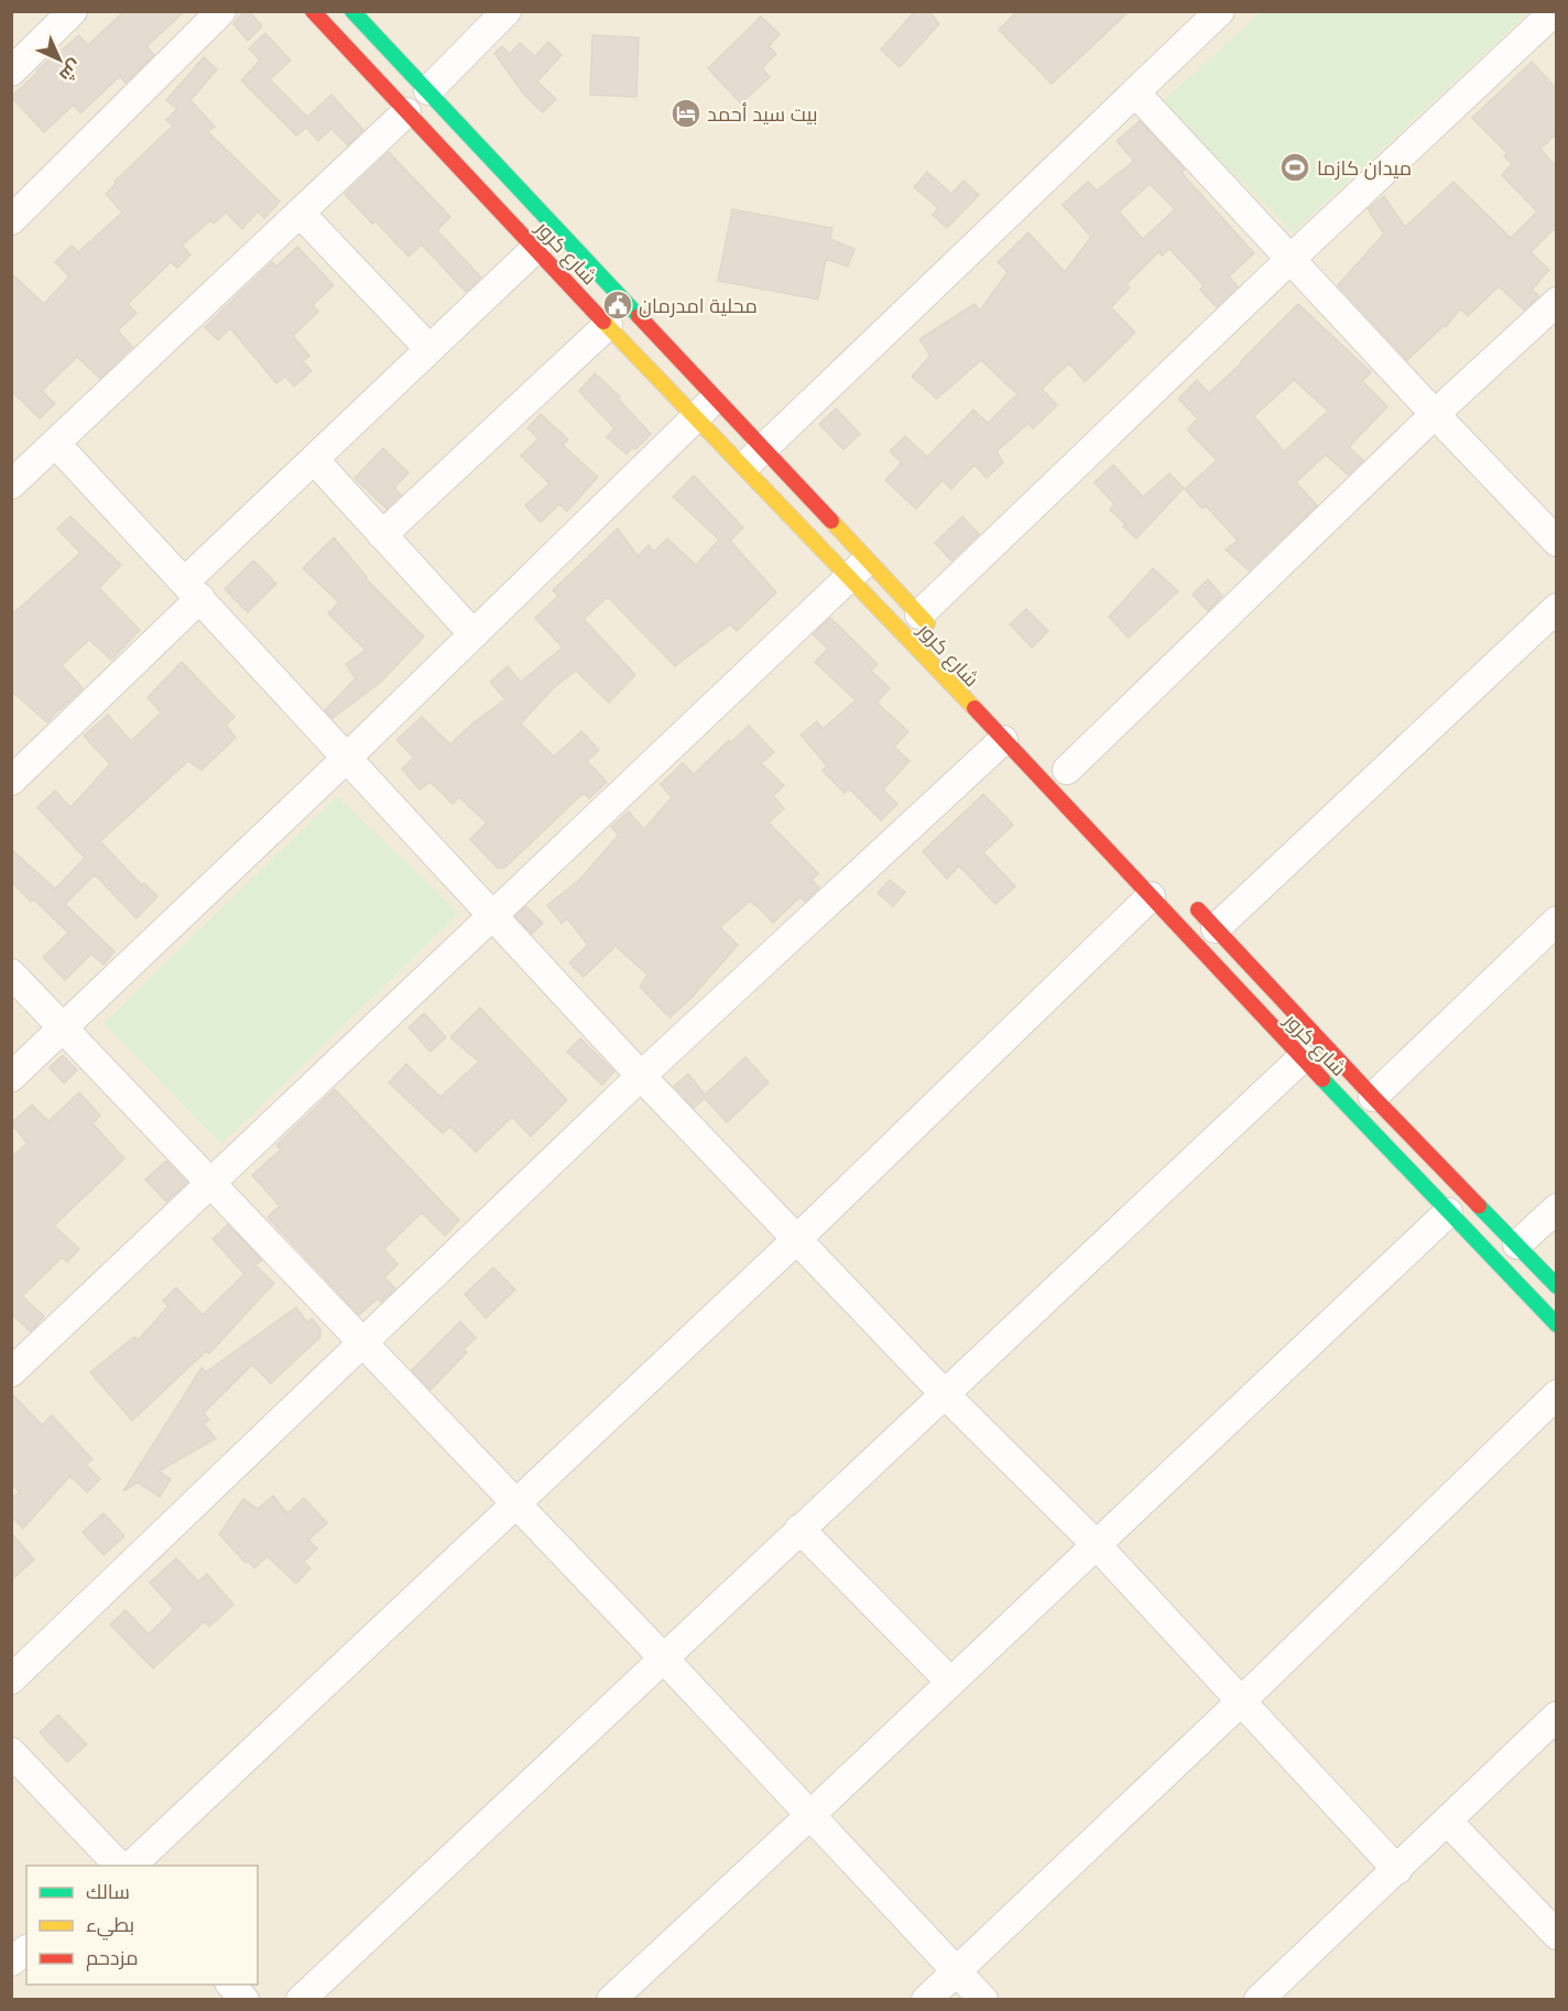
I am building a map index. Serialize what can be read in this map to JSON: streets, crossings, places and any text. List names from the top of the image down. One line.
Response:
{"streets":{"main road":["شارع كرور"]},"places":{"hotel":["بيت سيد أحمد"],"sports":["ميدان كازما"],"public building":["محلية امدرمان"]},"legend":["سالك","بطيء","مزدحم"],"north":"bottom right"}
